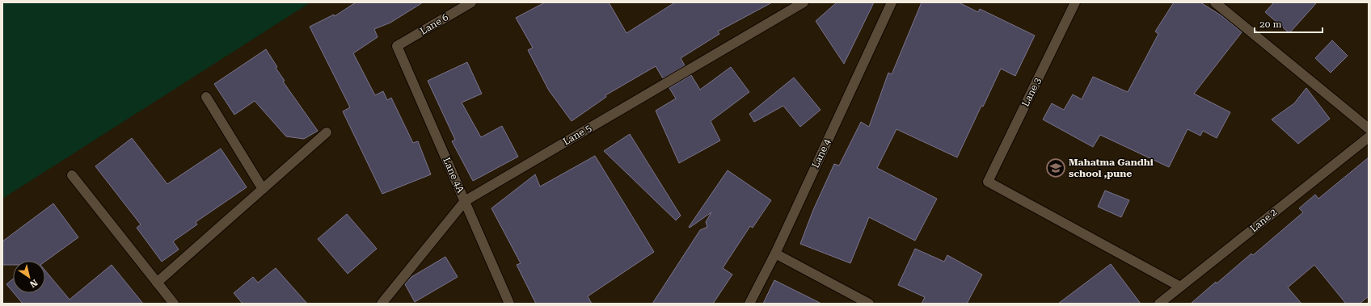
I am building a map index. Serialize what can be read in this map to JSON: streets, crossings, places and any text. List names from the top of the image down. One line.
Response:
{"streets":{"street":["Lane 6","Lane 3","Lane 5","Lane 4","Lane 4A","Lane 2"]},"crossings":[["Lane 6","Lane 4A"],["Lane 3","Lane 2"],["Lane 5","Lane 4A"]],"places":{"school or university":["Mahatma Gandhi school ,pune"]},"scale_bar":"20 m","north":"bottom right"}
